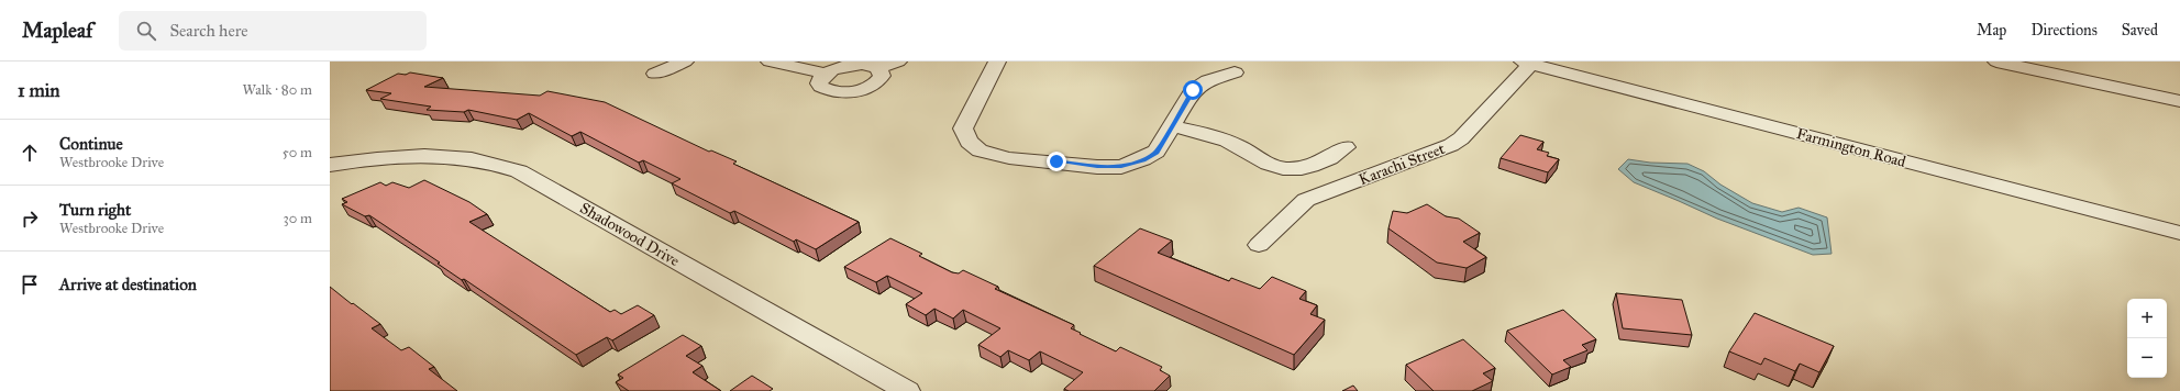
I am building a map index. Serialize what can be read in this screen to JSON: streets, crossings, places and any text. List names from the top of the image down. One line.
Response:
{"streets":{"street":["Farmington Road","Karachi Street","Shadowood Drive"]},"crossings":[["Farmington Road","Karachi Street"]],"page":{"header":"Mapleaf","search":"Search here","nav":["Map","Directions","Saved"],"heading":["1 min","Walk · 80 m"],"list":[["Continue","Westbrooke Drive","50 m"],["Turn right","Westbrooke Drive","30 m"],"Arrive at destination"],"map_buttons":["+","−"]}}
